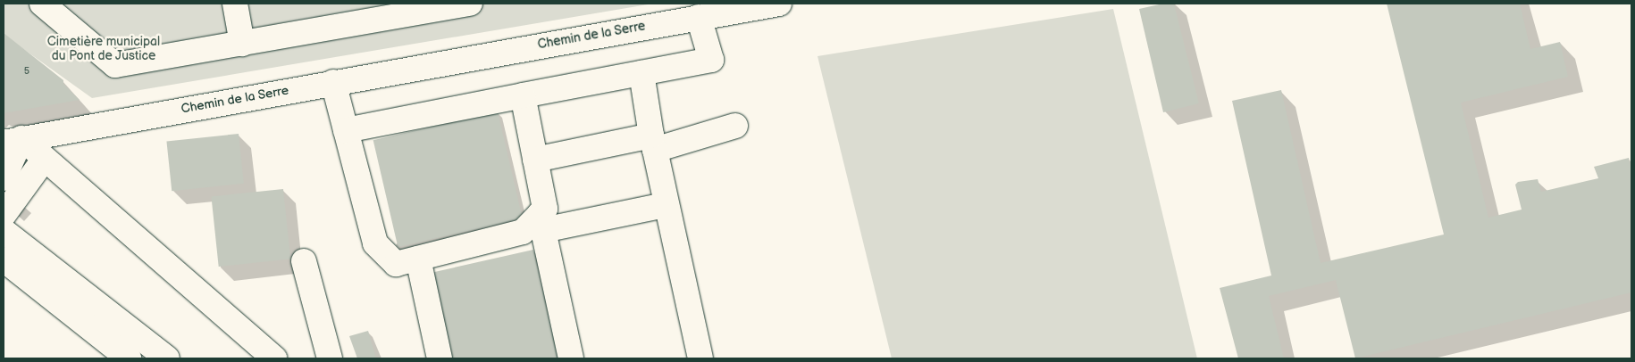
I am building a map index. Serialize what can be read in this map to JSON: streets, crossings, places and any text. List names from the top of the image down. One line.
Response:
{"streets":{"street":["Chemin de la Serre"]},"parks":["Cimetière municipal du Pont de Justice"],"house_numbers":["5"]}
